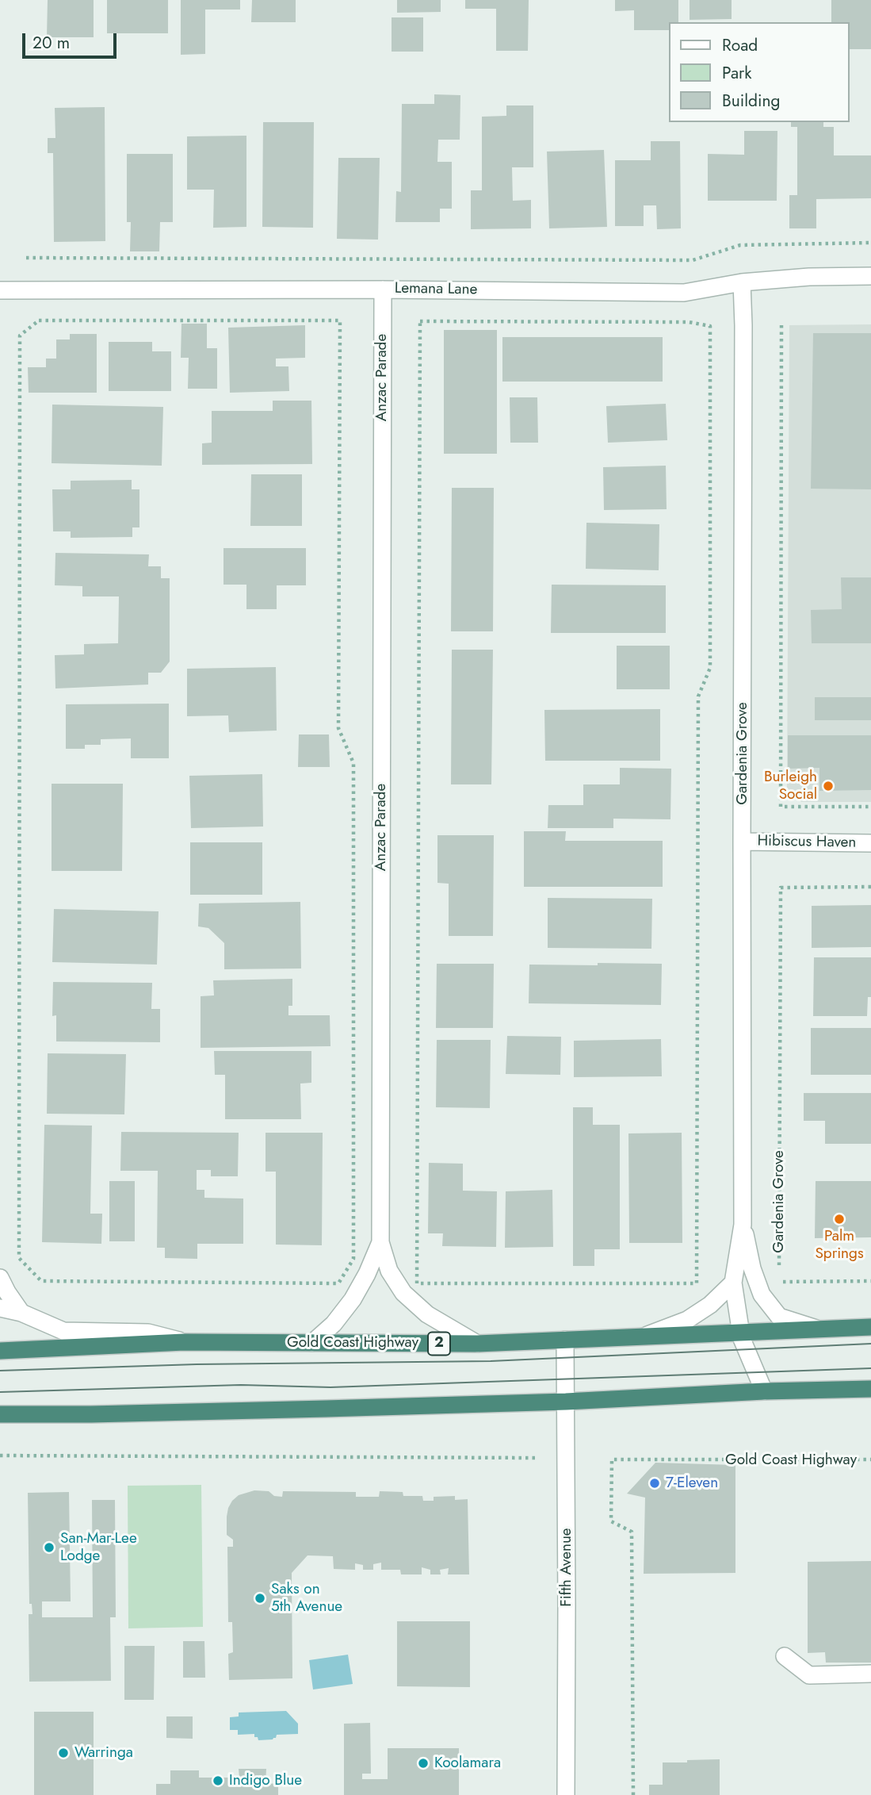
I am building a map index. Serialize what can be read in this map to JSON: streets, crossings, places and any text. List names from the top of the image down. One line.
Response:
{"streets":{"highway":["Gold Coast Highway","2"],"street":["Lemana Lane","Anzac Parade","Gardenia Grove","Hibiscus Haven","Fifth Avenue"]},"crossings":[["Lemana Lane","Anzac Parade"],["Lemana Lane","Gardenia Grove"],["Anzac Parade","Gold Coast Highway"],["Gardenia Grove","Hibiscus Haven"],["Gardenia Grove","Gold Coast Highway"],["Gold Coast Highway","Fifth Avenue"]],"places":["Burleigh Social","Palm Springs","7-Eleven","San-Mar-Lee Lodge","Saks on 5th Avenue","Warringa","Koolamara","Indigo Blue"],"legend":["Road","Park","Building"],"scale_bar":"20 m"}
